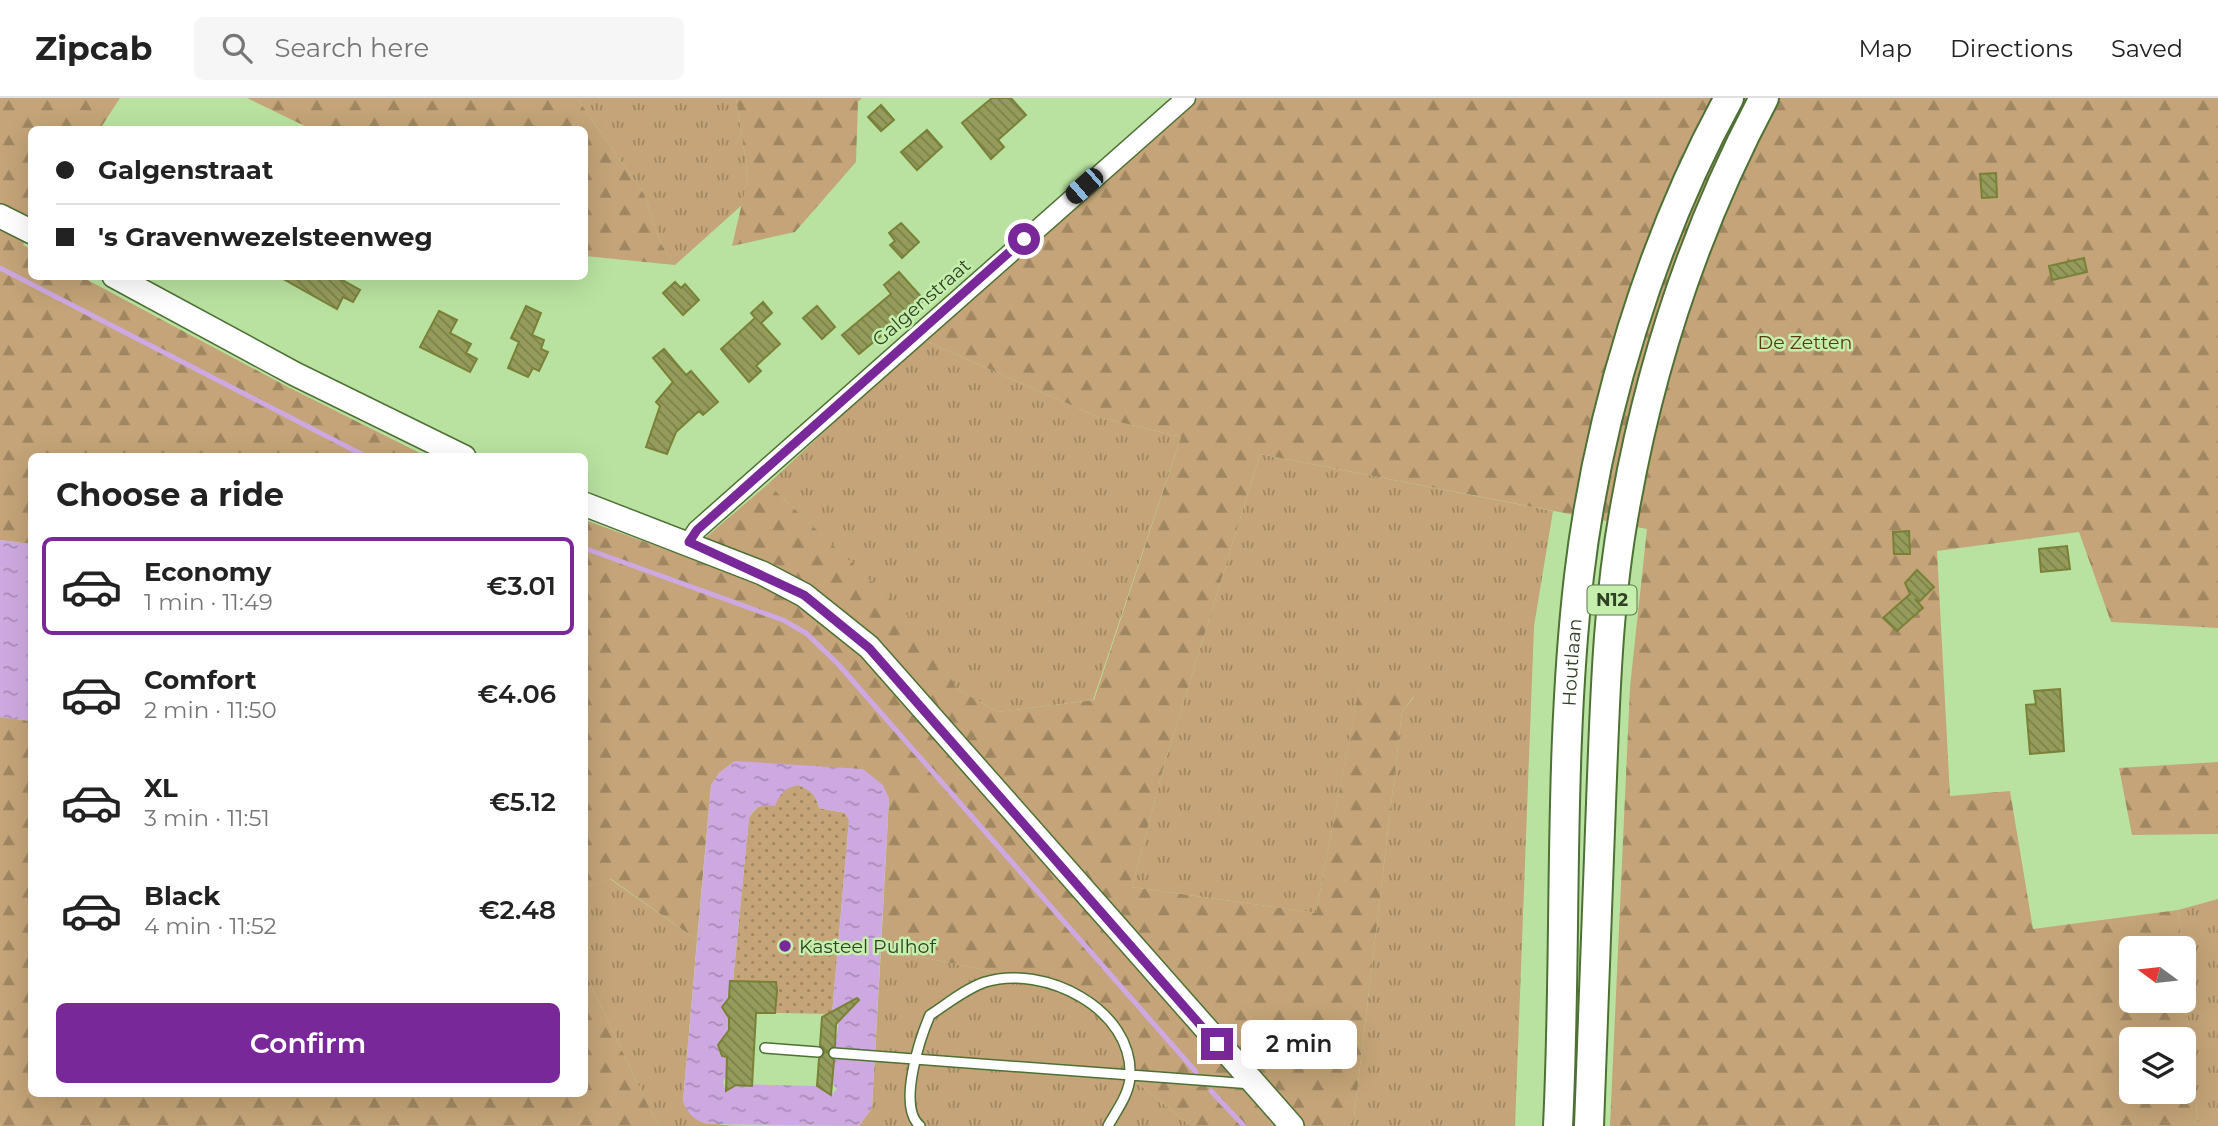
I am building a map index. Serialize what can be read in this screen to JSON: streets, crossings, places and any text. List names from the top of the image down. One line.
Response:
{"streets":{"main road":["N12","Houtlaan"],"street":["Galgenstraat"]},"parks":["De Zetten"],"places":["Kasteel Pulhof"],"north":"left","page":{"header":"Zipcab","search":"Search here","nav":["Map","Directions","Saved"],"banner":["Galgenstraat","'s Gravenwezelsteenweg"],"heading":"Choose a ride","list":[{"name":"Economy","note":"1 min · 11:49","value":"€3.01"},{"name":"Comfort","note":"2 min · 11:50","value":"€4.06"},{"name":"XL","note":"3 min · 11:51","value":"€5.12"},{"name":"Black","note":"4 min · 11:52","value":"€2.48"}],"buttons":"Confirm","bubble":"2 min"}}
